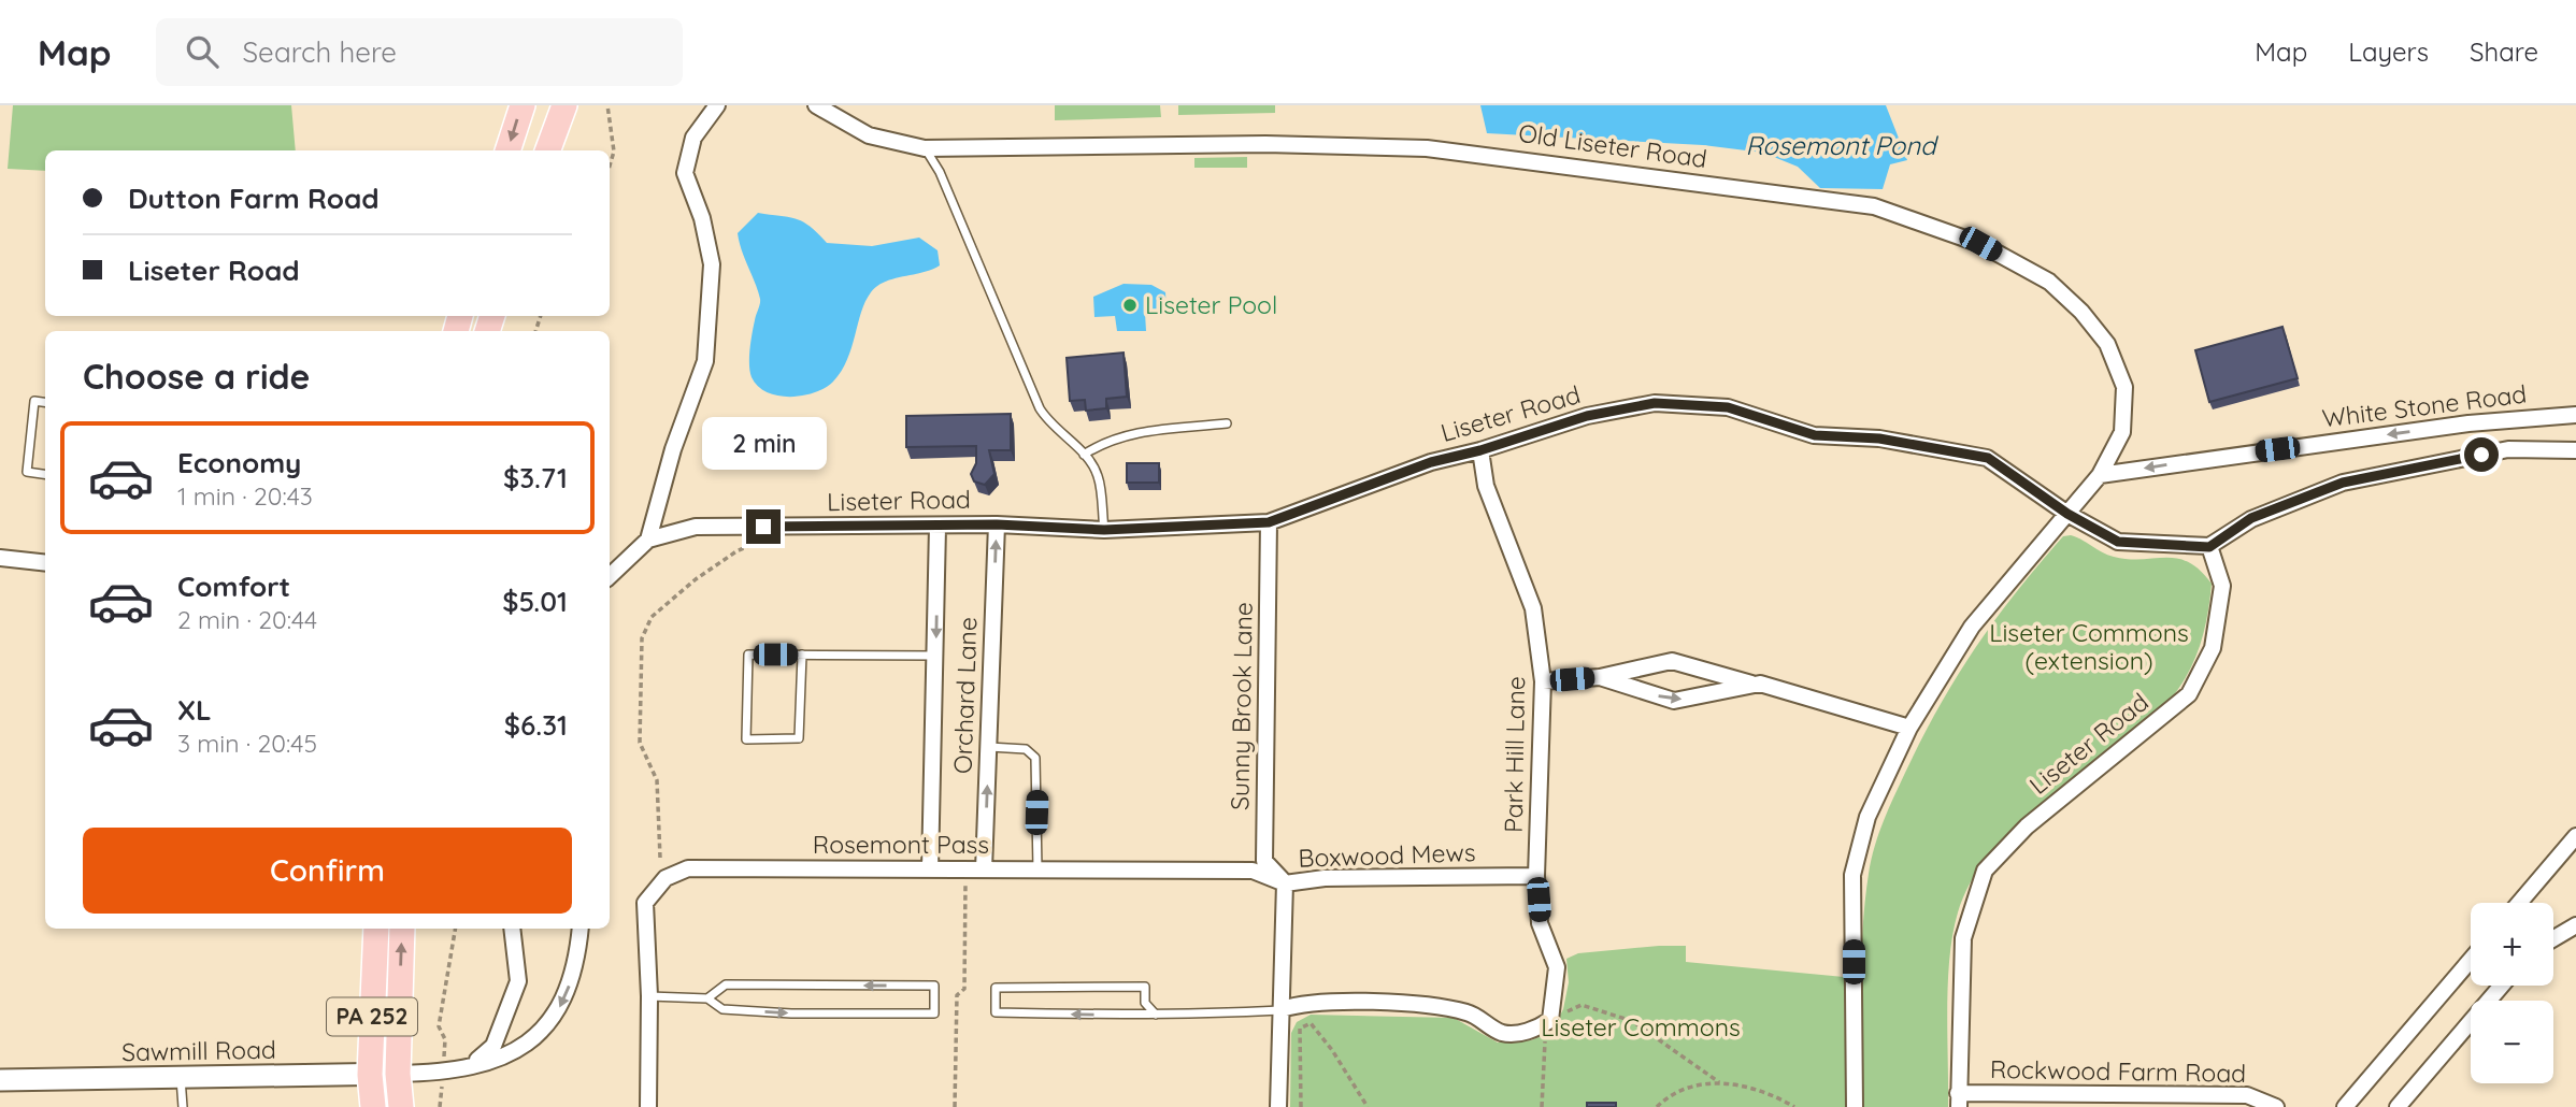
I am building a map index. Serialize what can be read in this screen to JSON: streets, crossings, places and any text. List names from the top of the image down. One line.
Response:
{"streets":{"main road":["PA 252"],"street":["Old Liseter Road","White Stone Road","Liseter Road","Orchard Lane","Sunny Brook Lane","Park Hill Lane","Rosemont Pass","Boxwood Mews","Sawmill Road","Rockwood Farm Road"]},"crossings":[["Old Liseter Road","White Stone Road"],["Old Liseter Road","Liseter Road"],["Liseter Road","Orchard Lane"],["Liseter Road","Sunny Brook Lane"],["Liseter Road","Park Hill Lane"],["Liseter Road","Rockwood Farm Road"],["Orchard Lane","Rosemont Pass"],["Sunny Brook Lane","Rosemont Pass"],["Sunny Brook Lane","Boxwood Mews"],["Park Hill Lane","Boxwood Mews"],["Rosemont Pass","Boxwood Mews"],["PA 252","Sawmill Road"]],"water":["Rosemont Pond"],"parks":["Liseter Commons (extension)","Liseter Commons"],"places":["Liseter Pool"],"page":{"header":"Map","search":"Search here","nav":["Map","Layers","Share"],"banner":["Dutton Farm Road","Liseter Road"],"heading":"Choose a ride","bubble":"2 min","list":[{"name":"Economy","note":"1 min · 20:43","value":"$3.71"},{"name":"Comfort","note":"2 min · 20:44","value":"$5.01"},{"name":"XL","note":"3 min · 20:45","value":"$6.31"}],"buttons":"Confirm","map_buttons":["+","−"]}}
